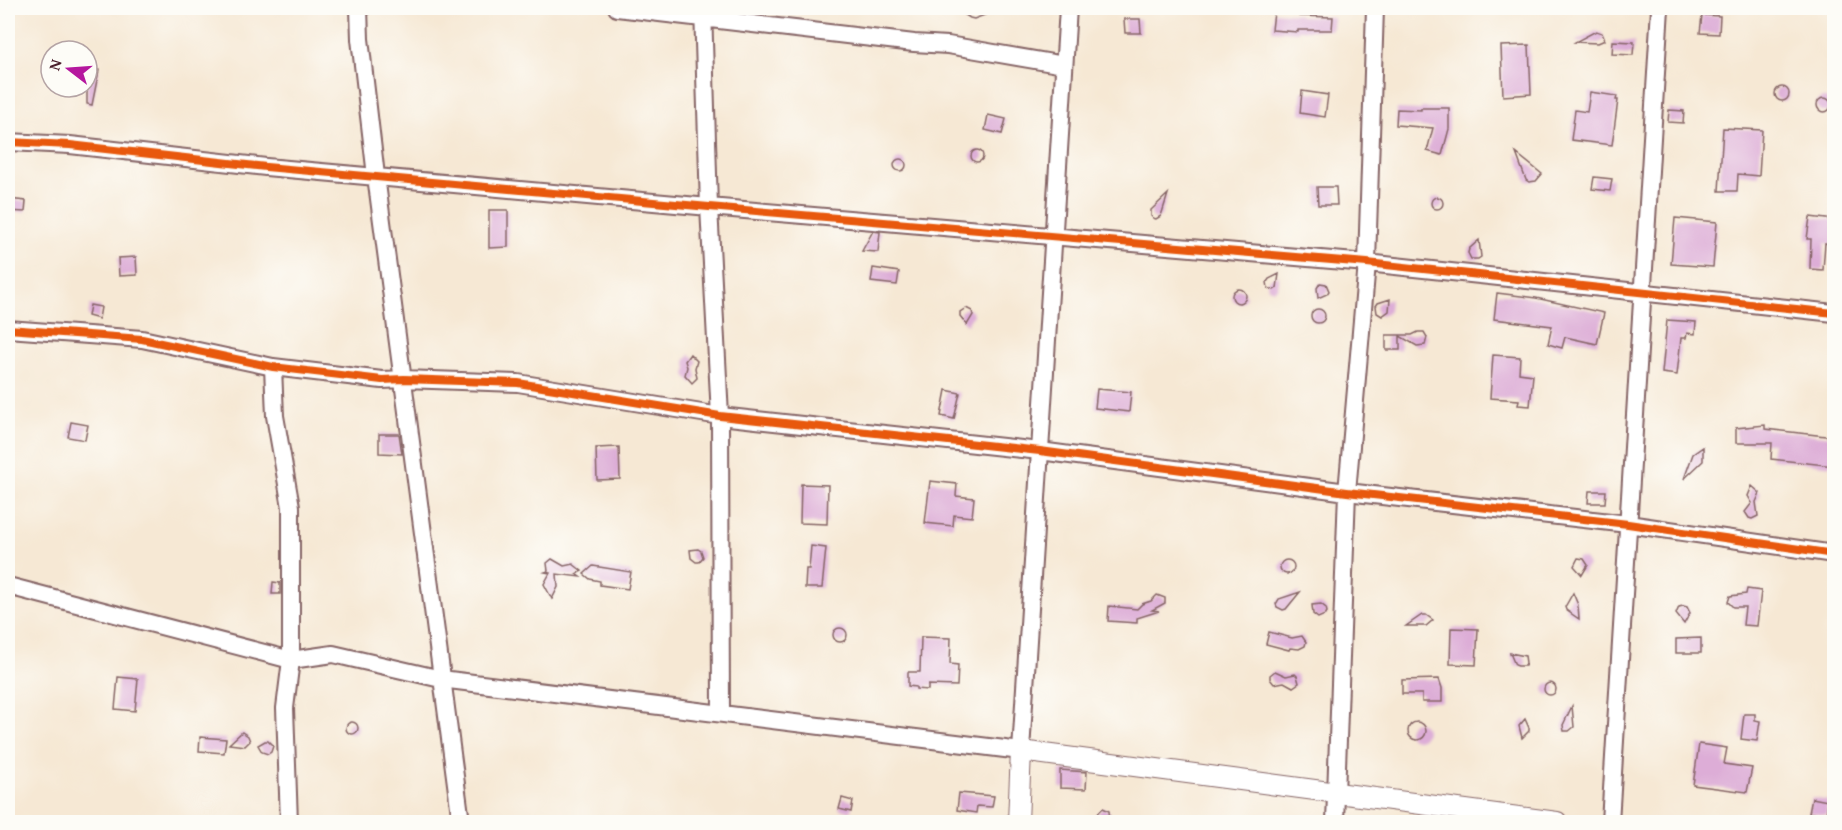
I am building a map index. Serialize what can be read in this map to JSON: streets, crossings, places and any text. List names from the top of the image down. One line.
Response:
{"north":"left"}
